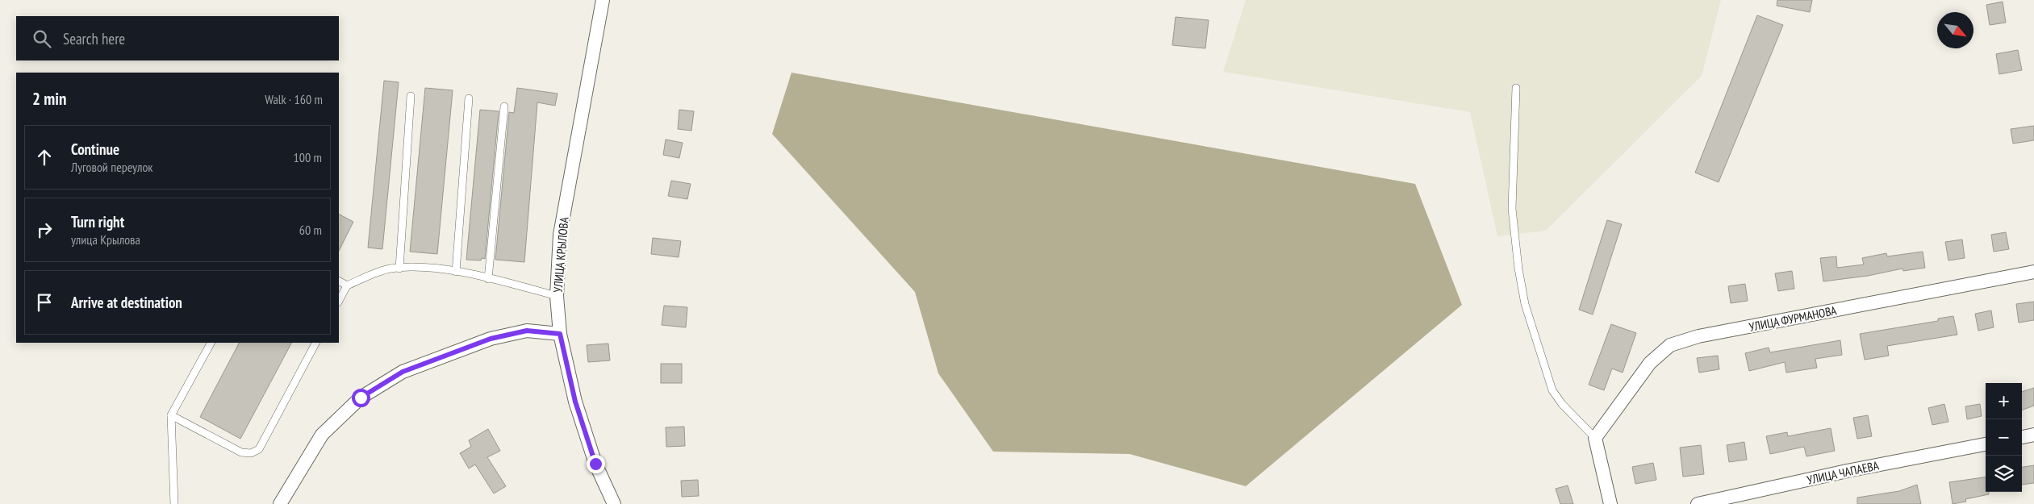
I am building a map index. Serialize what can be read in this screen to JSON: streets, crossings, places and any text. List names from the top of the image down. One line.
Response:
{"streets":{"street":["УЛИЦА КРЫЛОВА","УЛИЦА ФУРМАНОВА","УЛИЦА ЧАПАЕВА"]},"north":"bottom right","page":{"search":"Search here","heading":["2 min","Walk · 160 m"],"list":[["Continue","Луговой переулок","100 m"],["Turn right","улица Крылова","60 m"],"Arrive at destination"],"map_buttons":["+","−"]}}
